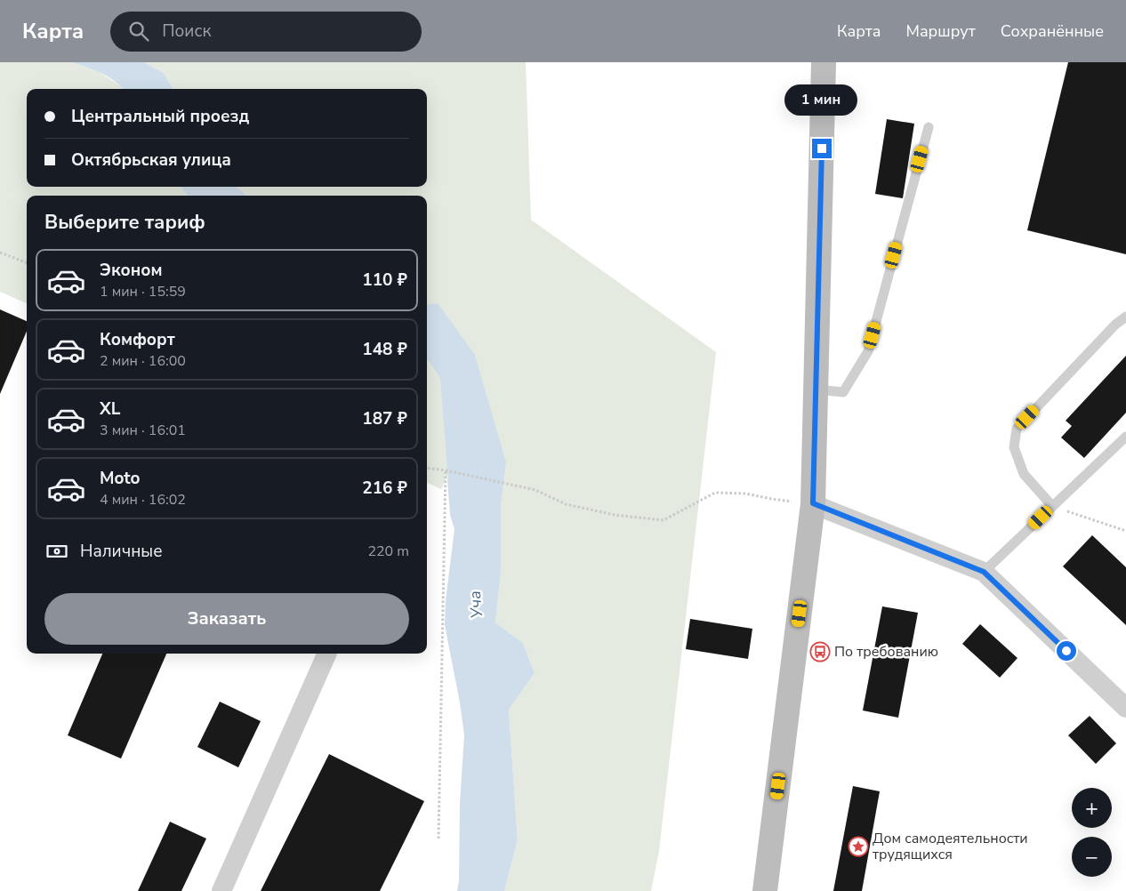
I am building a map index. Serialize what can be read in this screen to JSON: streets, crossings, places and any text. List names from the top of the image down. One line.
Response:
{"water":["Уча"],"places":{"bus stop":["По требованию"],"place":["Дом самодеятельности трудящихся"]},"page":{"header":"Карта","search":"Поиск","nav":["Карта","Маршрут","Сохранённые"],"bubble":"1 мин","banner":["Центральный проезд","Октябрьская улица"],"heading":"Выберите тариф","list":[{"name":"Эконом","note":"1 мин · 15:59","value":"110 ₽"},{"name":"Комфорт","note":"2 мин · 16:00","value":"148 ₽"},{"name":"XL","note":"3 мин · 16:01","value":"187 ₽"},{"name":"Moto","note":"4 мин · 16:02","value":"216 ₽"}],"pay":["Наличные","220 m"],"buttons":"Заказать","map_buttons":["+","−"]}}
